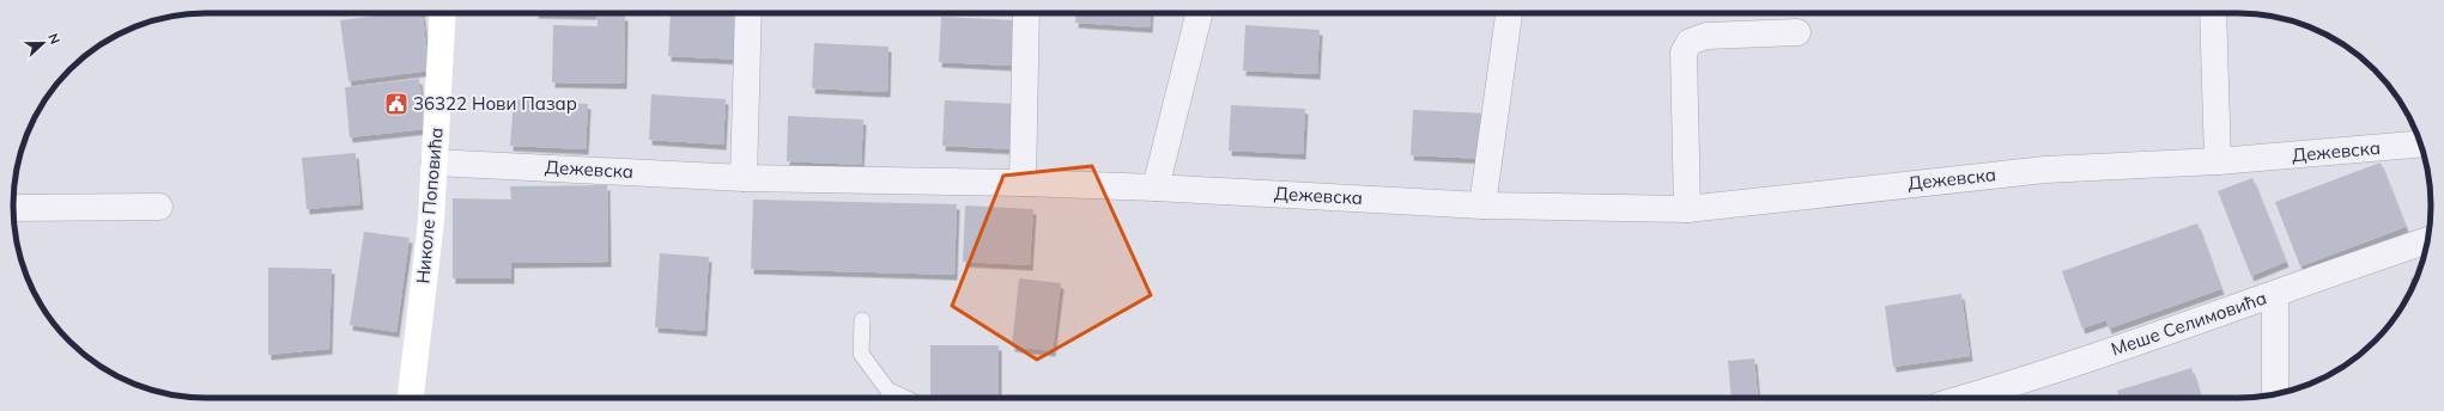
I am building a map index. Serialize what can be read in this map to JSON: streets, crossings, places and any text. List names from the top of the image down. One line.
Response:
{"streets":{"main road":["Николе Поповића"],"street":["Дежевска","Меше Селимовића"]},"crossings":[["Дежевска","Николе Поповића"]],"places":{"public building":["36322 Нови Пазар"]},"north":"right"}
